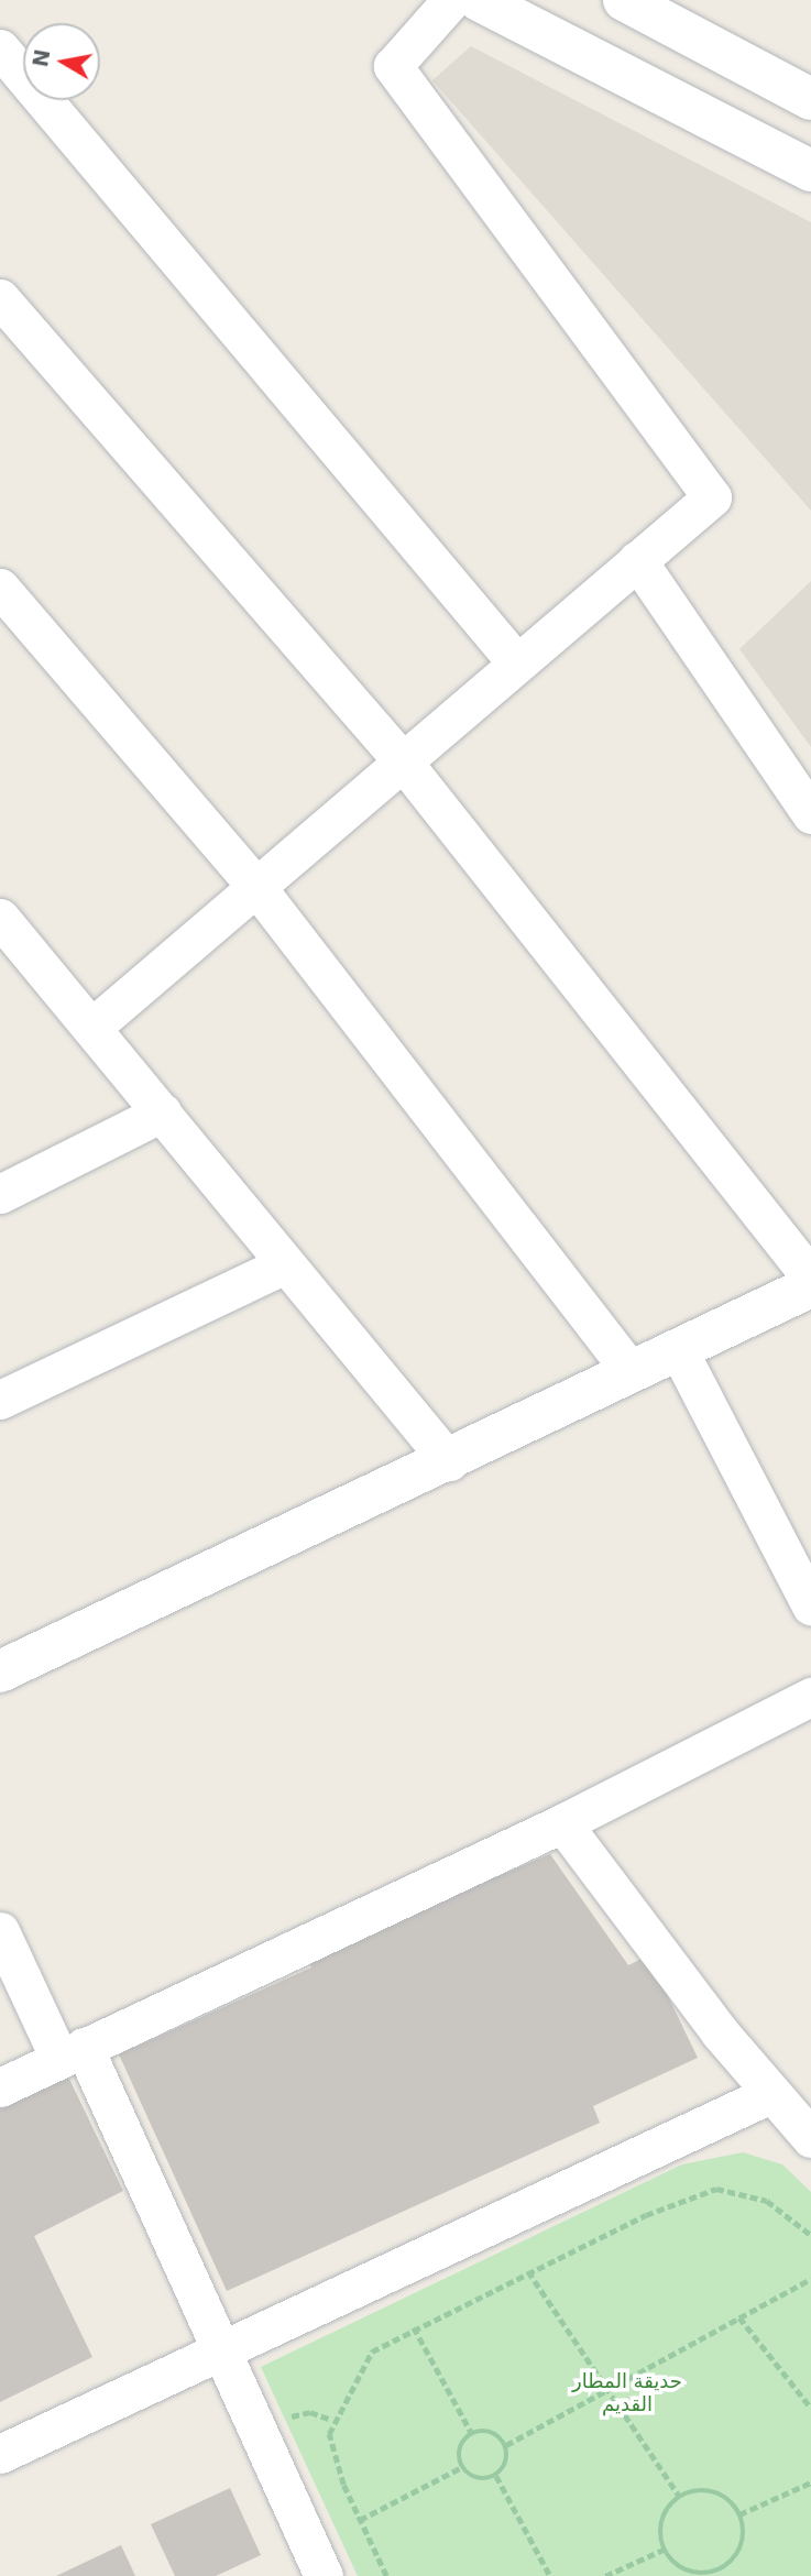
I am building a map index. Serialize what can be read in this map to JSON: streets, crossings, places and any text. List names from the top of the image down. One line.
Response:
{"parks":["حديقة المطار القديم"],"north":"left"}
